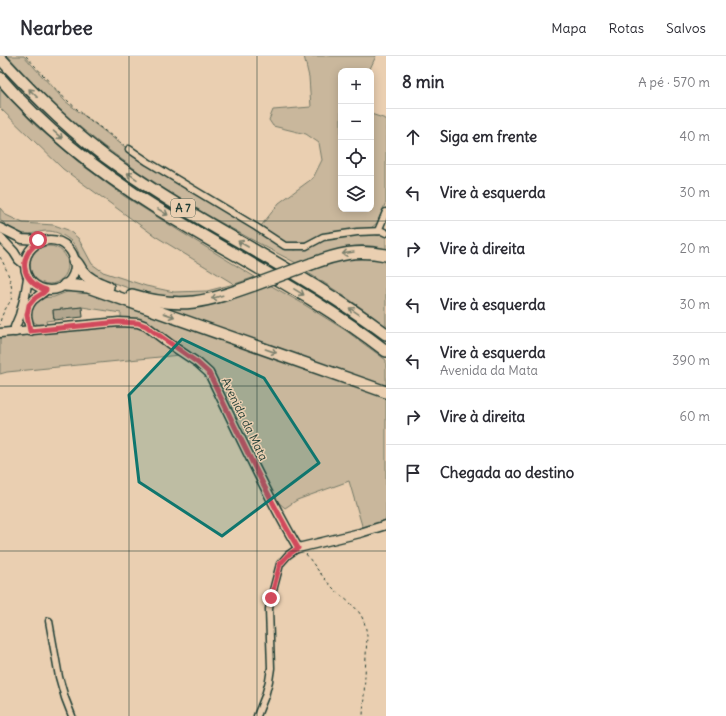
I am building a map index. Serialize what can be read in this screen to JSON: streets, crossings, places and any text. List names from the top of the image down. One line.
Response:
{"streets":{"highway":["A 7"],"street":["Avenida da Mata"]},"page":{"header":"Nearbee","nav":["Mapa","Rotas","Salvos"],"heading":["8 min","A pé · 570 m"],"map_buttons":["+","−"],"list":[["Siga em frente","40 m"],["Vire à esquerda","30 m"],["Vire à direita","20 m"],["Vire à esquerda","30 m"],["Vire à esquerda","Avenida da Mata","390 m"],["Vire à direita","60 m"],"Chegada ao destino"]}}
